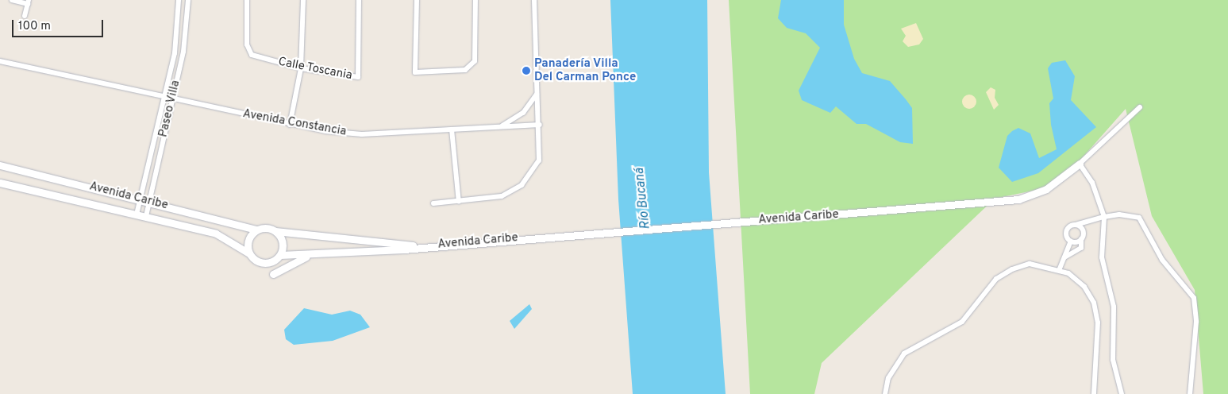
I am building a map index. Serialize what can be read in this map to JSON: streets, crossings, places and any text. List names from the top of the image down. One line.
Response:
{"streets":{"street":["Calle Toscania","Paseo Villa","Avenida Constancia","Avenida Caribe"]},"crossings":[["Paseo Villa","Avenida Constancia"],["Paseo Villa","Avenida Caribe"]],"water":["Río Bucaná"],"places":["Panadería Villa Del Carman Ponce"],"scale_bar":"100 m"}
